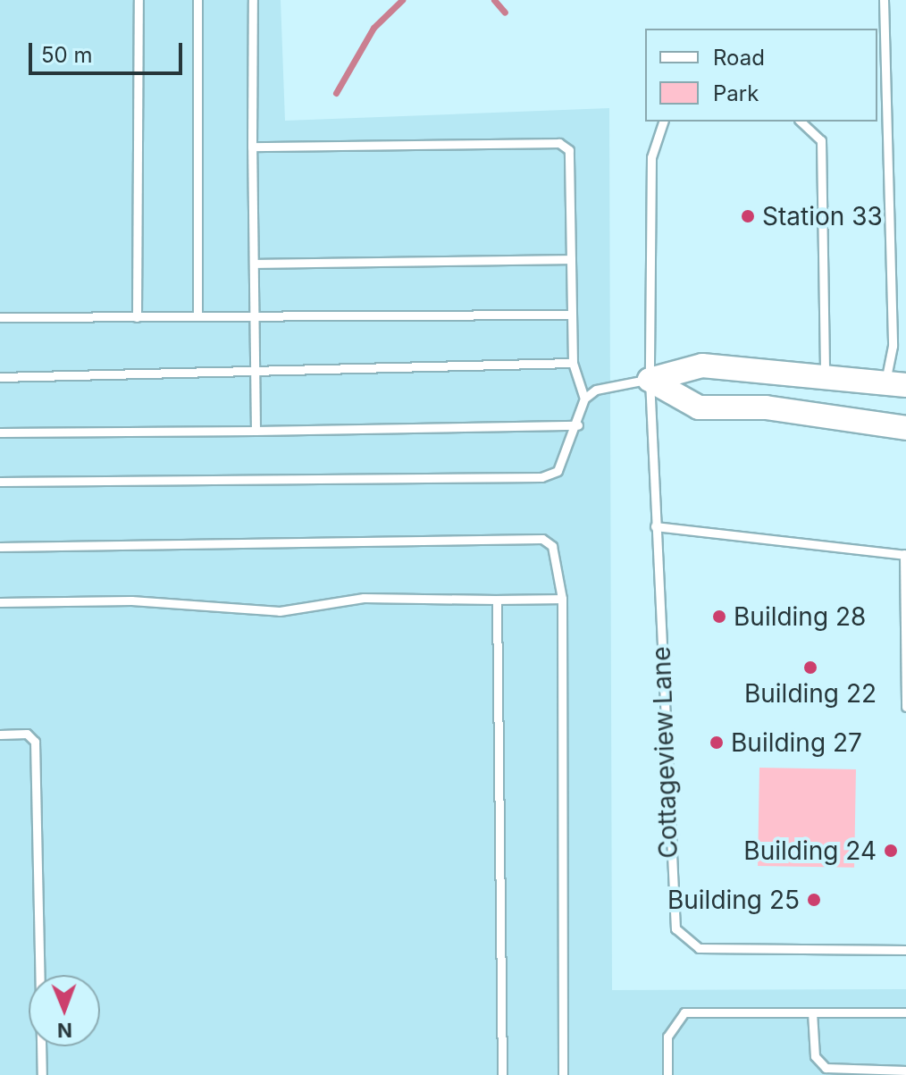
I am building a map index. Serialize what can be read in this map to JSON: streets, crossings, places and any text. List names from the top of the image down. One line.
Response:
{"streets":{"lane":["Cottageview Lane"]},"places":["Station 33","Building 28","Building 22","Building 27","Building 24","Building 25"],"legend":["Road","Park"],"scale_bar":"50 m","north":"bottom"}
